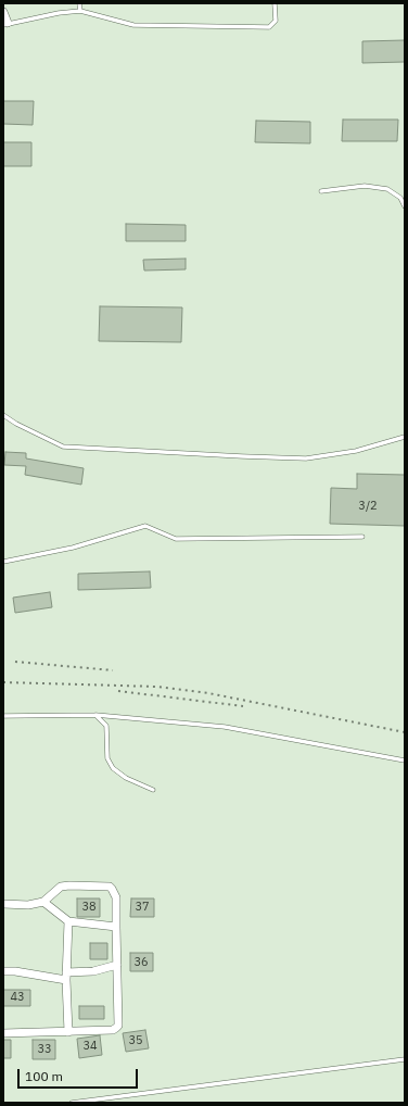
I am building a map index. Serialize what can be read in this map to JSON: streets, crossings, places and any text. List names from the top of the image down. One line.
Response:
{"house_numbers":["3/2","38","37","36","43","35","34","33"],"scale_bar":"100 m"}
